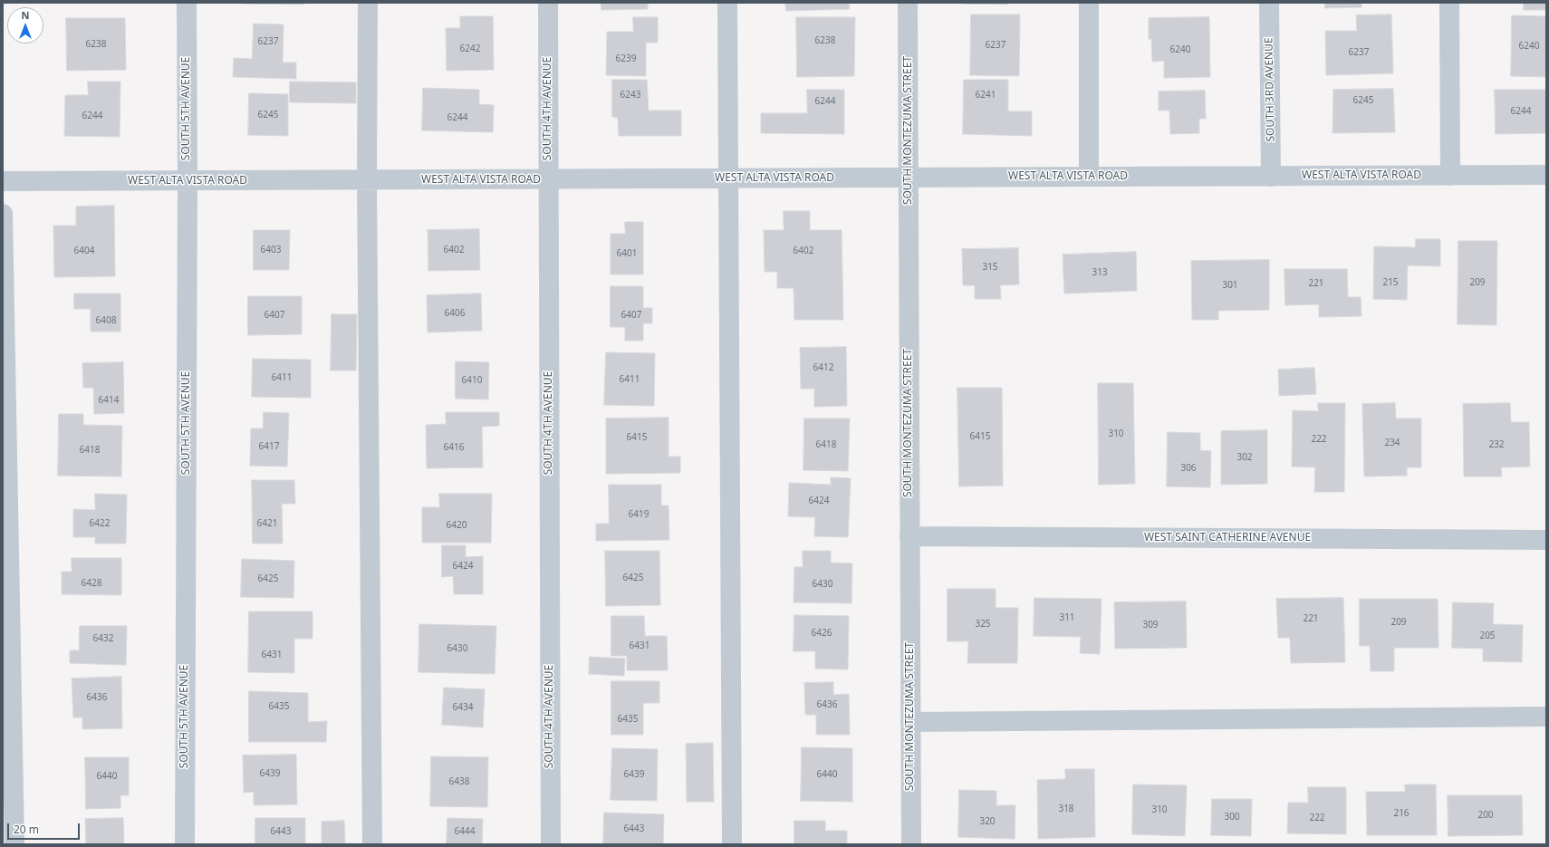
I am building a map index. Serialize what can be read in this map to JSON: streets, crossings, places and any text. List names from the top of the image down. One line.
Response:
{"streets":{"street":["SOUTH 3RD AVENUE","SOUTH 5TH AVENUE","SOUTH 4TH AVENUE","SOUTH MONTEZUMA STREET","WEST ALTA VISTA ROAD","WEST SAINT CATHERINE AVENUE"]},"crossings":[["SOUTH 3RD AVENUE","WEST ALTA VISTA ROAD"],["SOUTH 5TH AVENUE","WEST ALTA VISTA ROAD"],["SOUTH 4TH AVENUE","WEST ALTA VISTA ROAD"],["SOUTH MONTEZUMA STREET","WEST ALTA VISTA ROAD"],["SOUTH MONTEZUMA STREET","WEST SAINT CATHERINE AVENUE"]],"house_numbers":["6238","6237","6238","6237","6240","6242","6240","6237","6239","6243","6241","6245","6244","6244","6245","6244","6244","6403","6402","6404","6402","6401","315","313","215","209","221","301","6406","6407","6407","6408","6412","6411","6411","6410","6414","310","6415","6415","222","234","6418","232","6417","6416","6418","302","306","6424","6419","6422","6421","6420","6424","6425","6425","6428","6430","311","221","209","325","309","6426","205","6432","6431","6430","6431","6436","6436","6435","6434","6435","6439","6439","6440","6440","6438","318","310","216","200","300","222","320","6443","6443","6444"],"scale_bar":"20 m","north":"top"}
